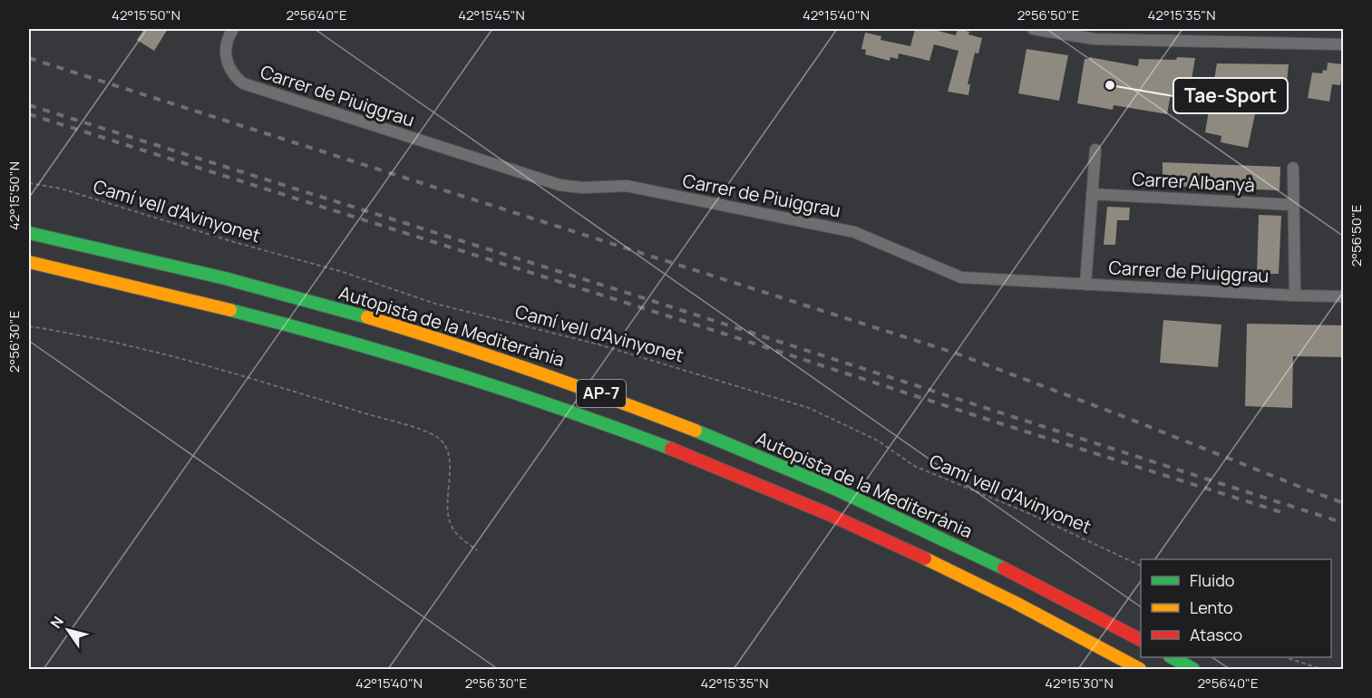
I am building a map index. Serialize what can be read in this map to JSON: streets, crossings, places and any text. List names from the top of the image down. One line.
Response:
{"streets":{"highway":["Autopista de la Mediterrània","AP-7"],"street":["Carrer de Piuiggrau","Carrer Albanyà"],"path":["Camí vell d'Avinyonet"]},"places":["Tae-Sport"],"legend":["Fluido","Lento","Atasco"],"north":"top left","coordinates":["42°15'50\"N","2°56'40\"E","42°15'45\"N","42°15'40\"N","2°56'50\"E","42°15'35\"N","2°56'30\"E","42°15'30\"N"]}
